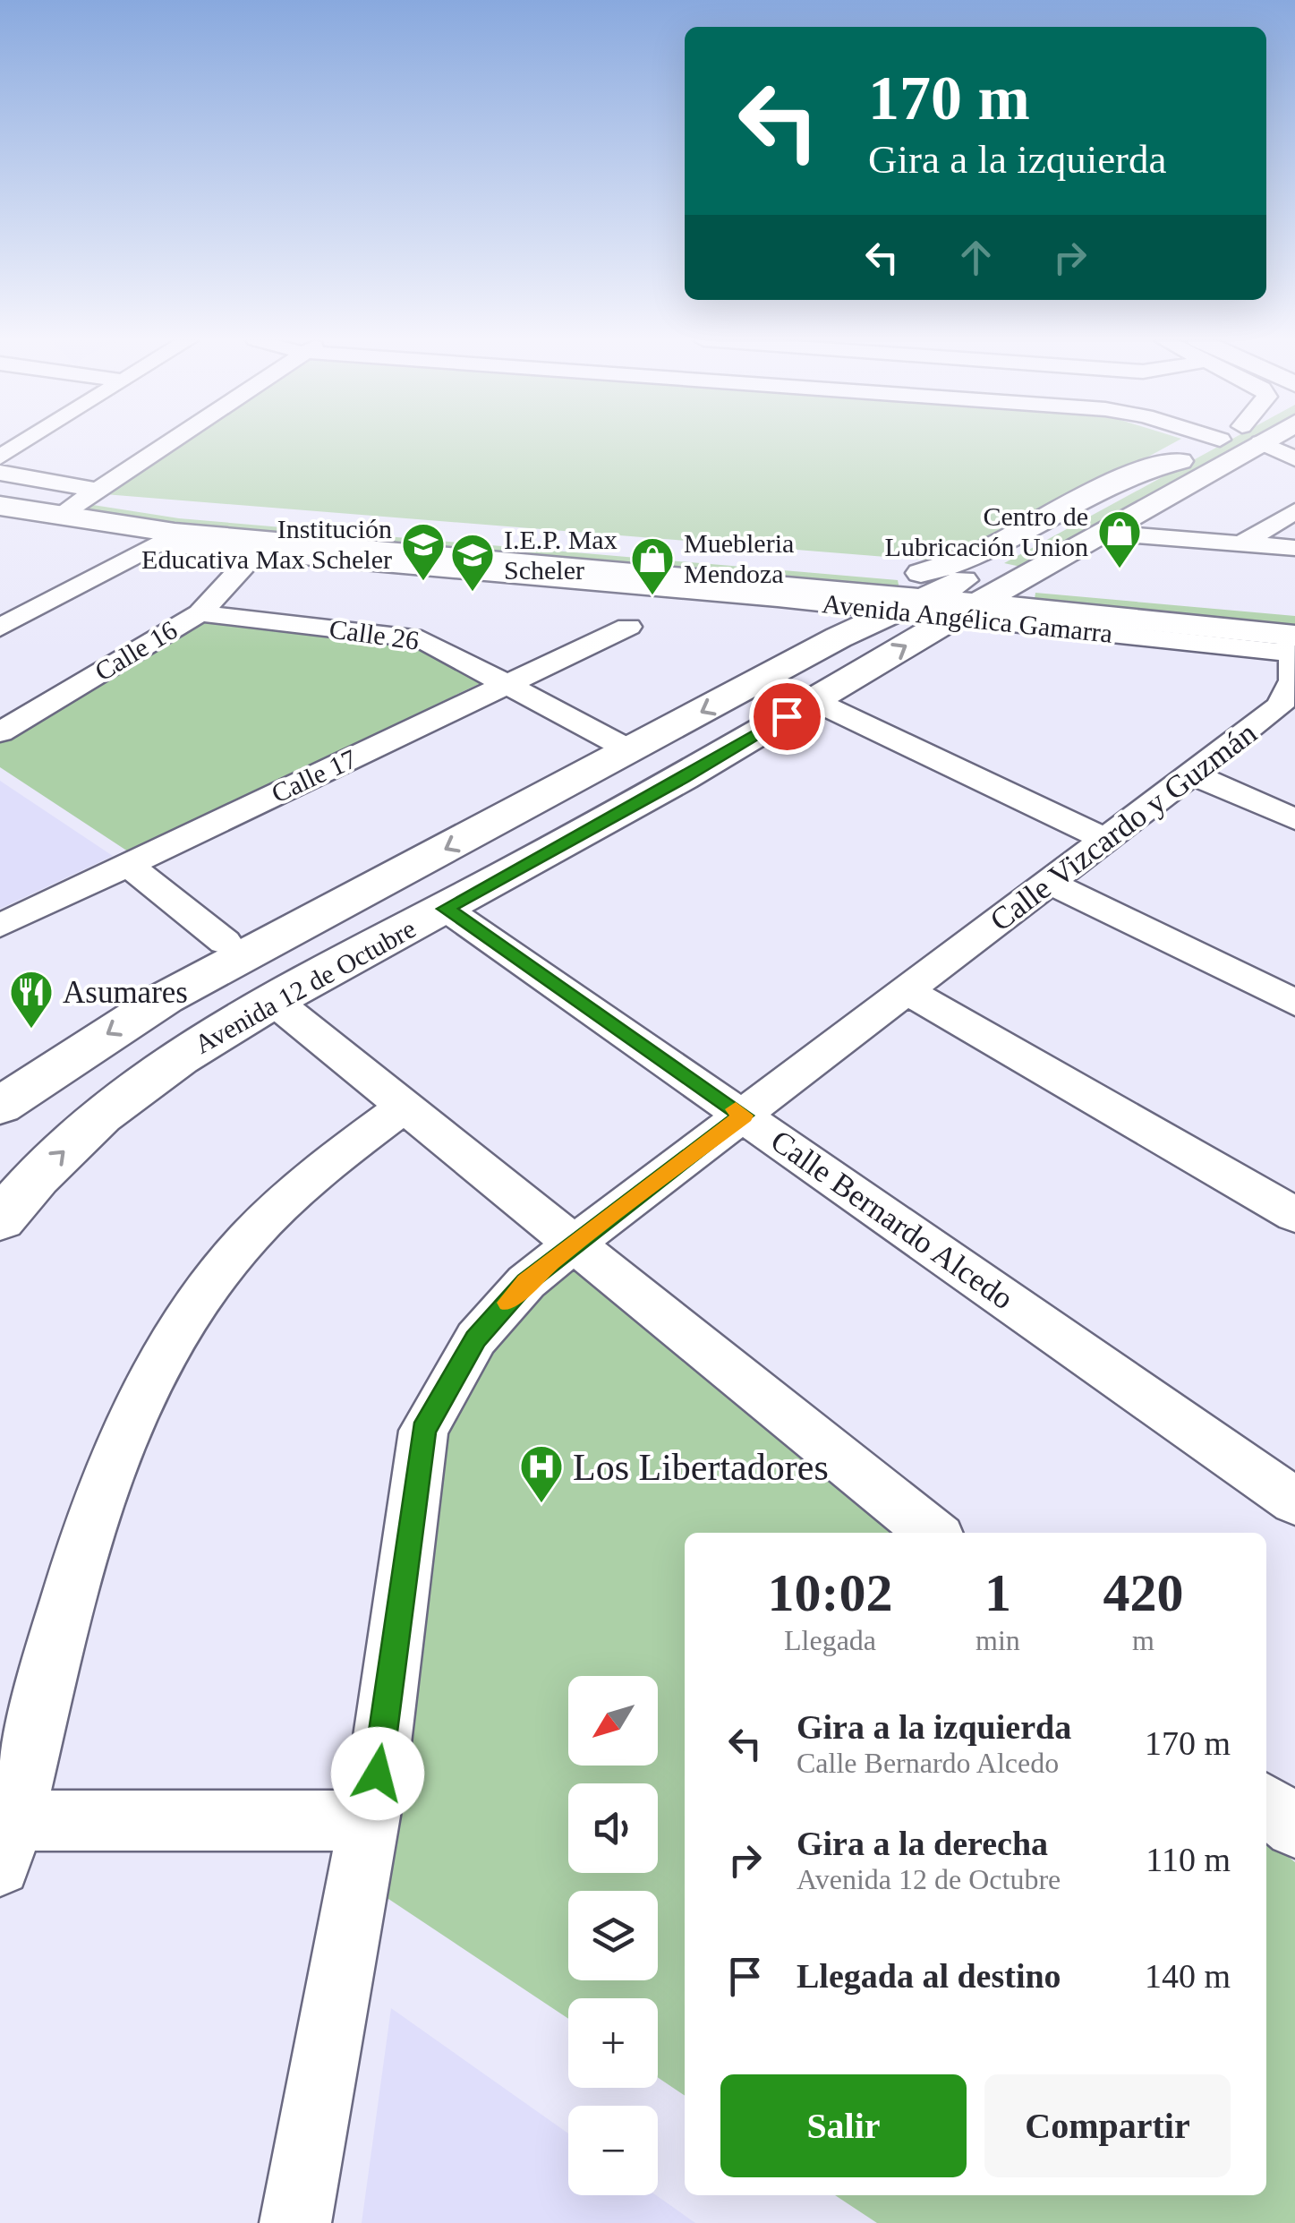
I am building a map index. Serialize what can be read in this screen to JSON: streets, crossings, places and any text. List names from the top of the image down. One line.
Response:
{"streets":{"main road":["Avenida Angélica Gamarra","Avenida 12 de Octubre"],"street":["Calle 26","Calle 16","Calle 17","Calle Vizcardo y Guzmán","Calle Bernardo Alcedo"]},"crossings":[["Avenida Angélica Gamarra","Calle 16"],["Avenida Angélica Gamarra","Calle Vizcardo y Guzmán"],["Avenida Angélica Gamarra","Avenida 12 de Octubre"],["Calle 26","Calle 16"],["Calle 26","Calle 17"],["Calle 26","Avenida 12 de Octubre"],["Calle Vizcardo y Guzmán","Calle Bernardo Alcedo"],["Avenida 12 de Octubre","Calle Bernardo Alcedo"]],"places":{"shop":["Centro de Lubricación Union","Muebleria Mendoza"],"school or university":["Institución Educativa Max Scheler","I.E.P. Max Scheler"],"restaurant":["Asumares"],"hospital":["Los Libertadores"]},"north":"bottom left","page":{"turn":["170 m","Gira a la izquierda"],"eta":["10:02","Llegada","1","min","420","m"],"map_buttons":["+","−"],"list":[{"name":"Gira a la izquierda","note":"Calle Bernardo Alcedo","value":"170 m"},{"name":"Gira a la derecha","note":"Avenida 12 de Octubre","value":"110 m"},{"name":"Llegada al destino","value":"140 m"}],"buttons":["Salir","Compartir"]}}
